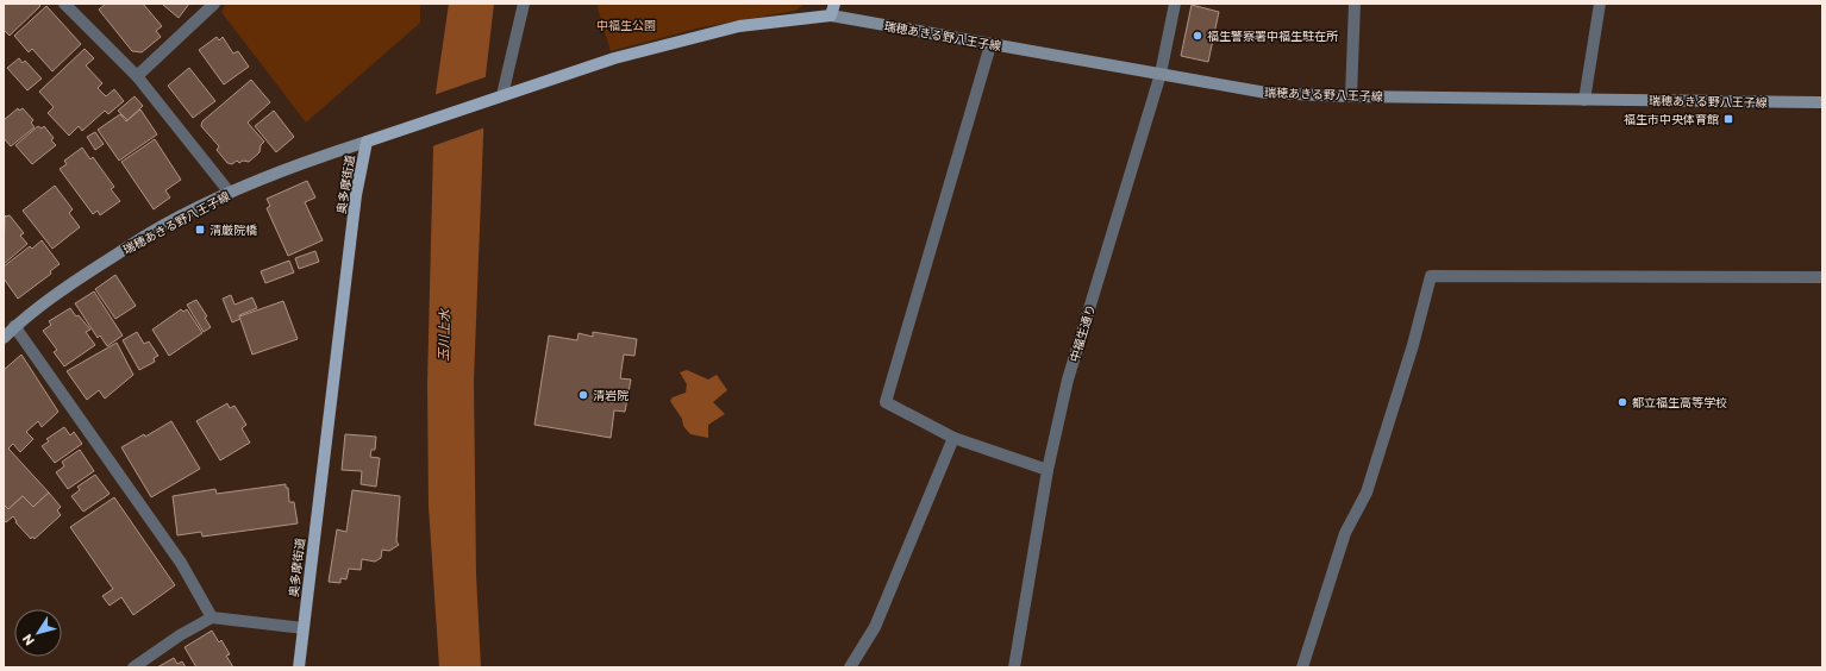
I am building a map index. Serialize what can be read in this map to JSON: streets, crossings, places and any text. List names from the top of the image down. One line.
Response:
{"streets":{"main road":["瑞穂あきる野八王子線","奥多摩街道"],"street":["中福生通り"]},"crossings":[["瑞穂あきる野八王子線","奥多摩街道"],["瑞穂あきる野八王子線","中福生通り"]],"water":["玉川上水"],"parks":["中福生公園"],"places":{"other":["福生警察署中福生駐在所","清岩院","都立福生高等学校"],"transit":["福生市中央体育館","清厳院橋"]},"north":"bottom left"}
